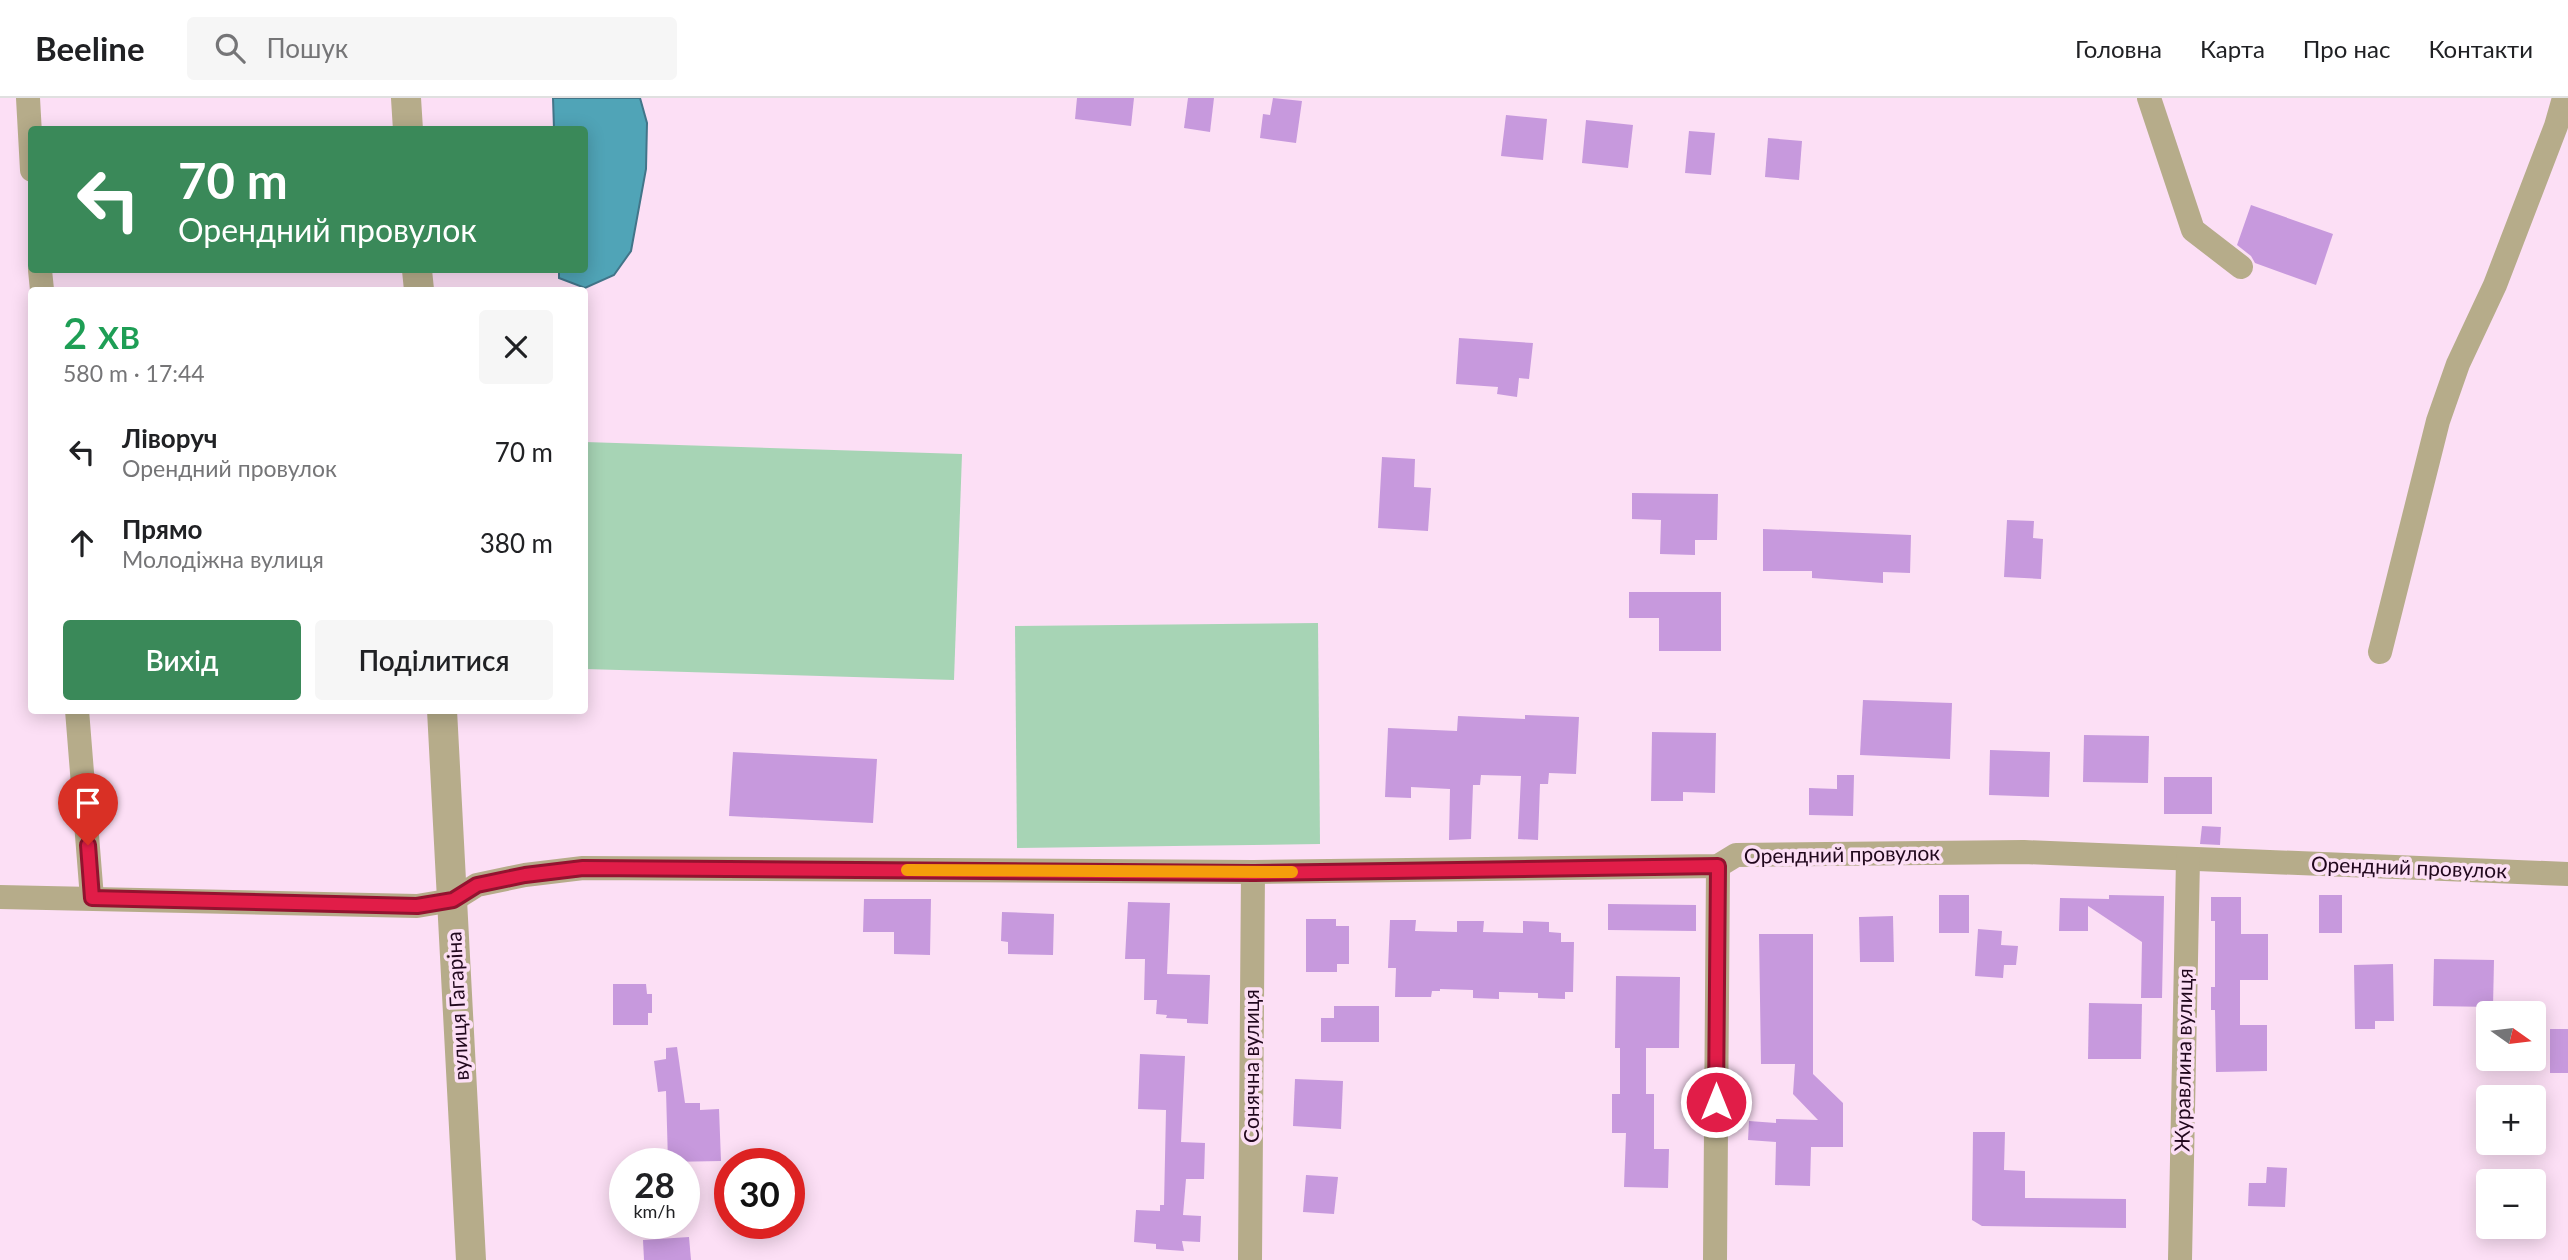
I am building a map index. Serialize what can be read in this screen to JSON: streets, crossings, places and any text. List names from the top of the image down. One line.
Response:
{"streets":{"street":["Орендний провулок","вулиця Гагаріна","Журавлина вулиця","Сонячна вулиця"]},"crossings":[["Орендний провулок","вулиця Гагаріна"],["Орендний провулок","Журавлина вулиця"],["Орендний провулок","Сонячна вулиця"]],"north":"right","page":{"header":"Beeline","search":"Пошук","nav":["Головна","Карта","Про нас","Контакти"],"turn":["70 m","Орендний провулок"],"heading":["2 хв","580 m · 17:44"],"list":[{"name":"Ліворуч","note":"Орендний провулок","value":"70 m"},{"name":"Прямо","note":"Молодіжна вулиця","value":"380 m"}],"buttons":["Вихід","Поділитися"],"map_buttons":["+","−"],"speed":"28 km/h","limit":"30"}}
